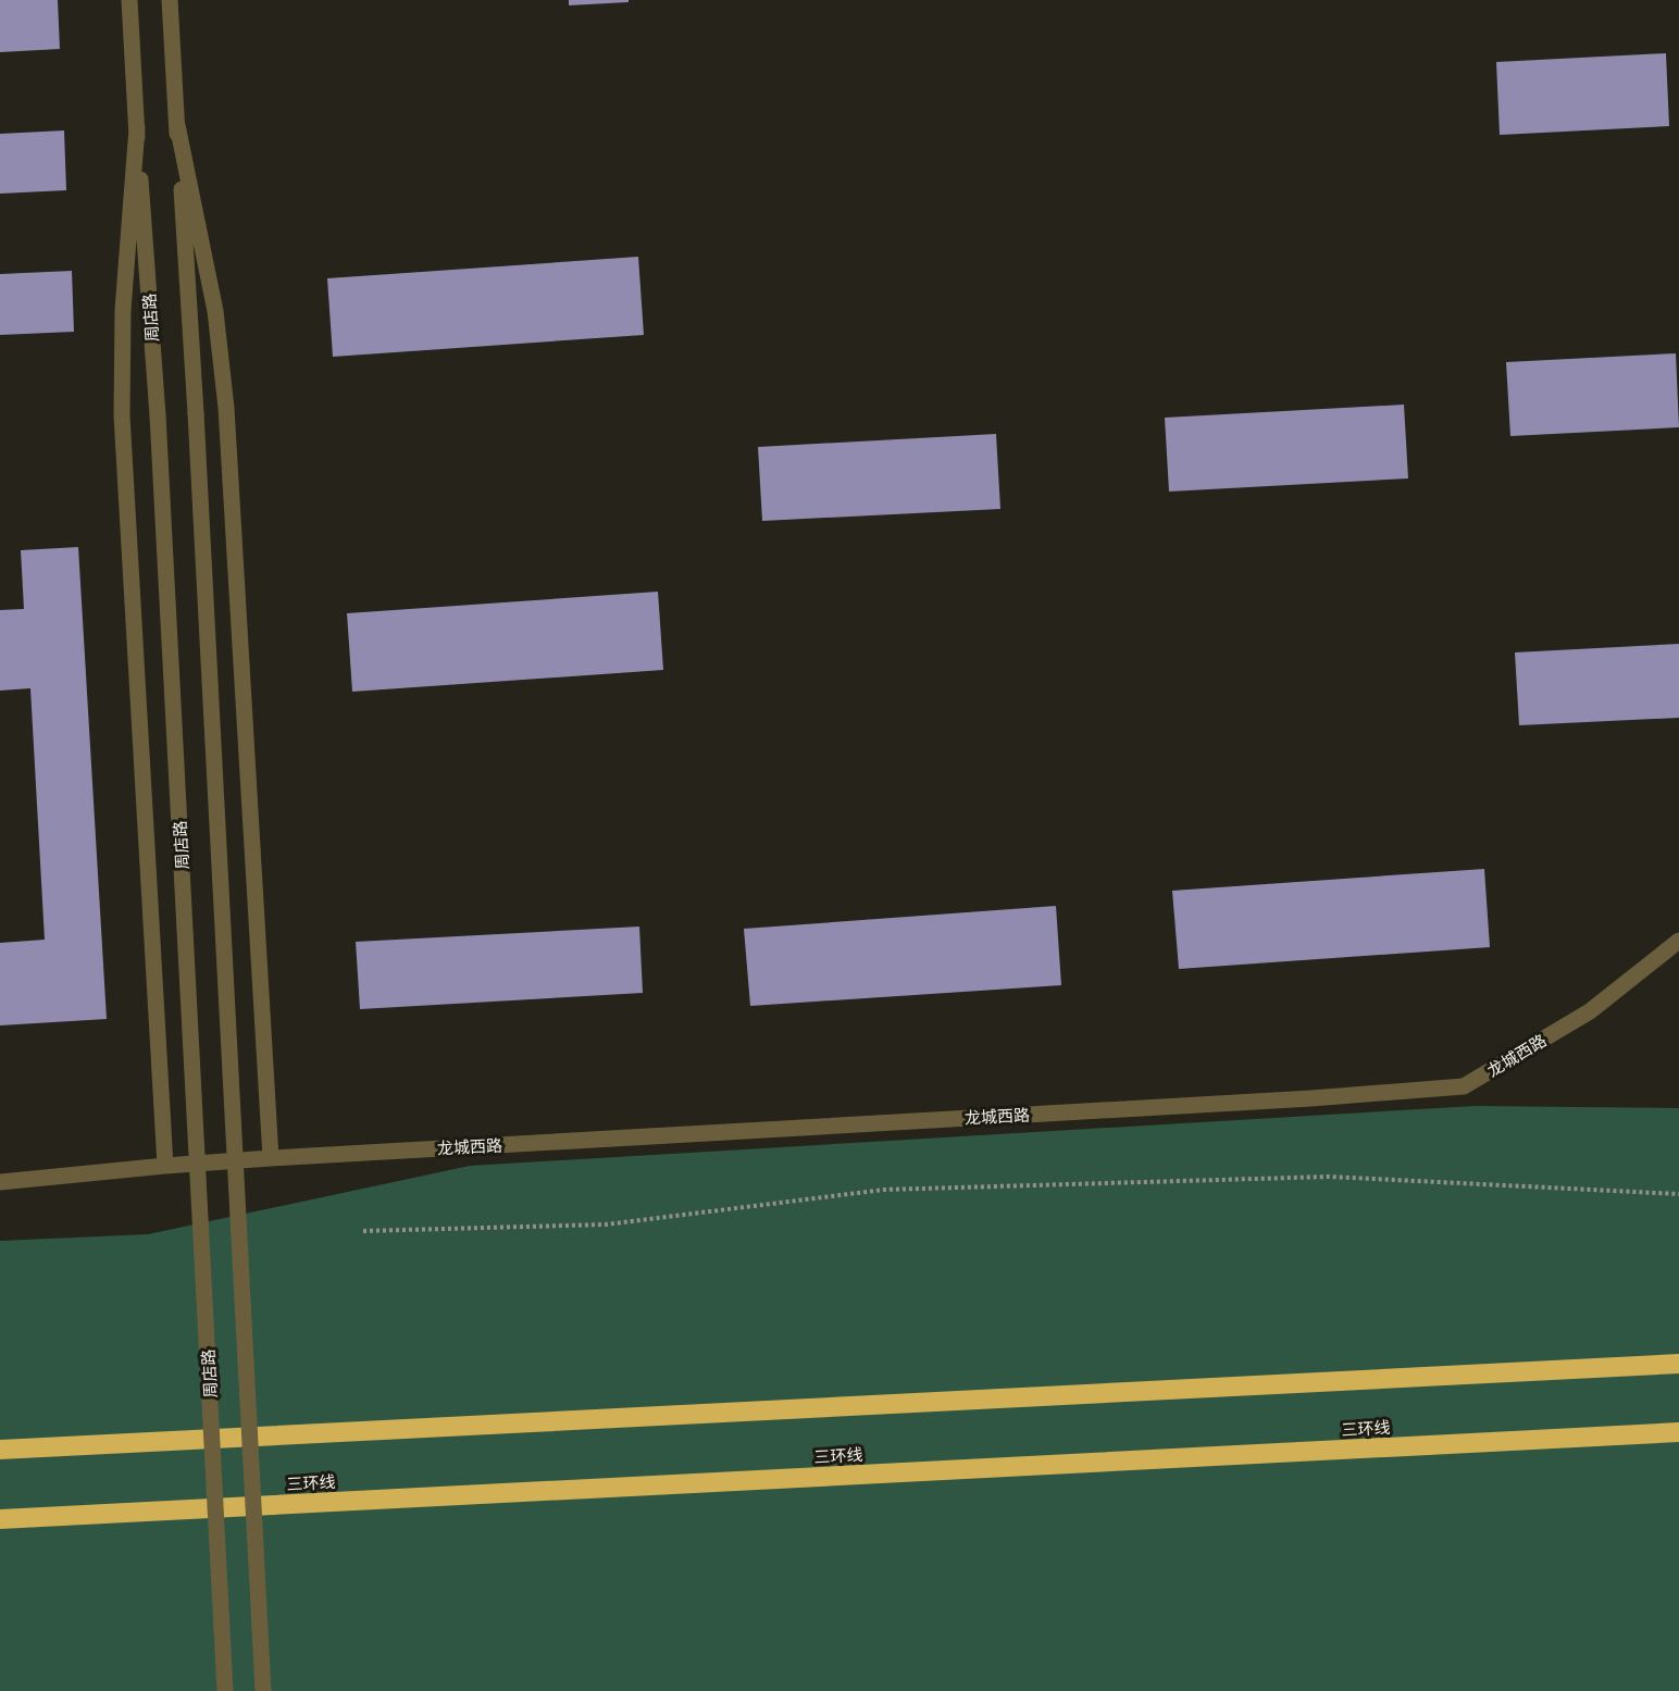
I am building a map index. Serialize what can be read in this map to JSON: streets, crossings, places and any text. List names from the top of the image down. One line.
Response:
{"streets":{"highway":["三环线"],"street":["周店路","龙城西路"]}}
